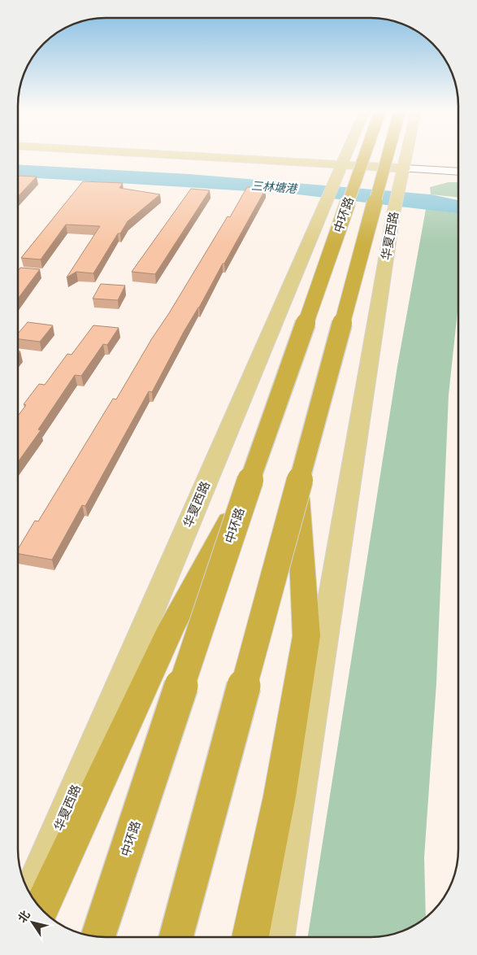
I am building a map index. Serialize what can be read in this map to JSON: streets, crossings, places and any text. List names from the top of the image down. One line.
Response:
{"streets":{"highway":["中环路"],"main road":["华夏西路"]},"water":["三林塘港"],"north":"top left"}
